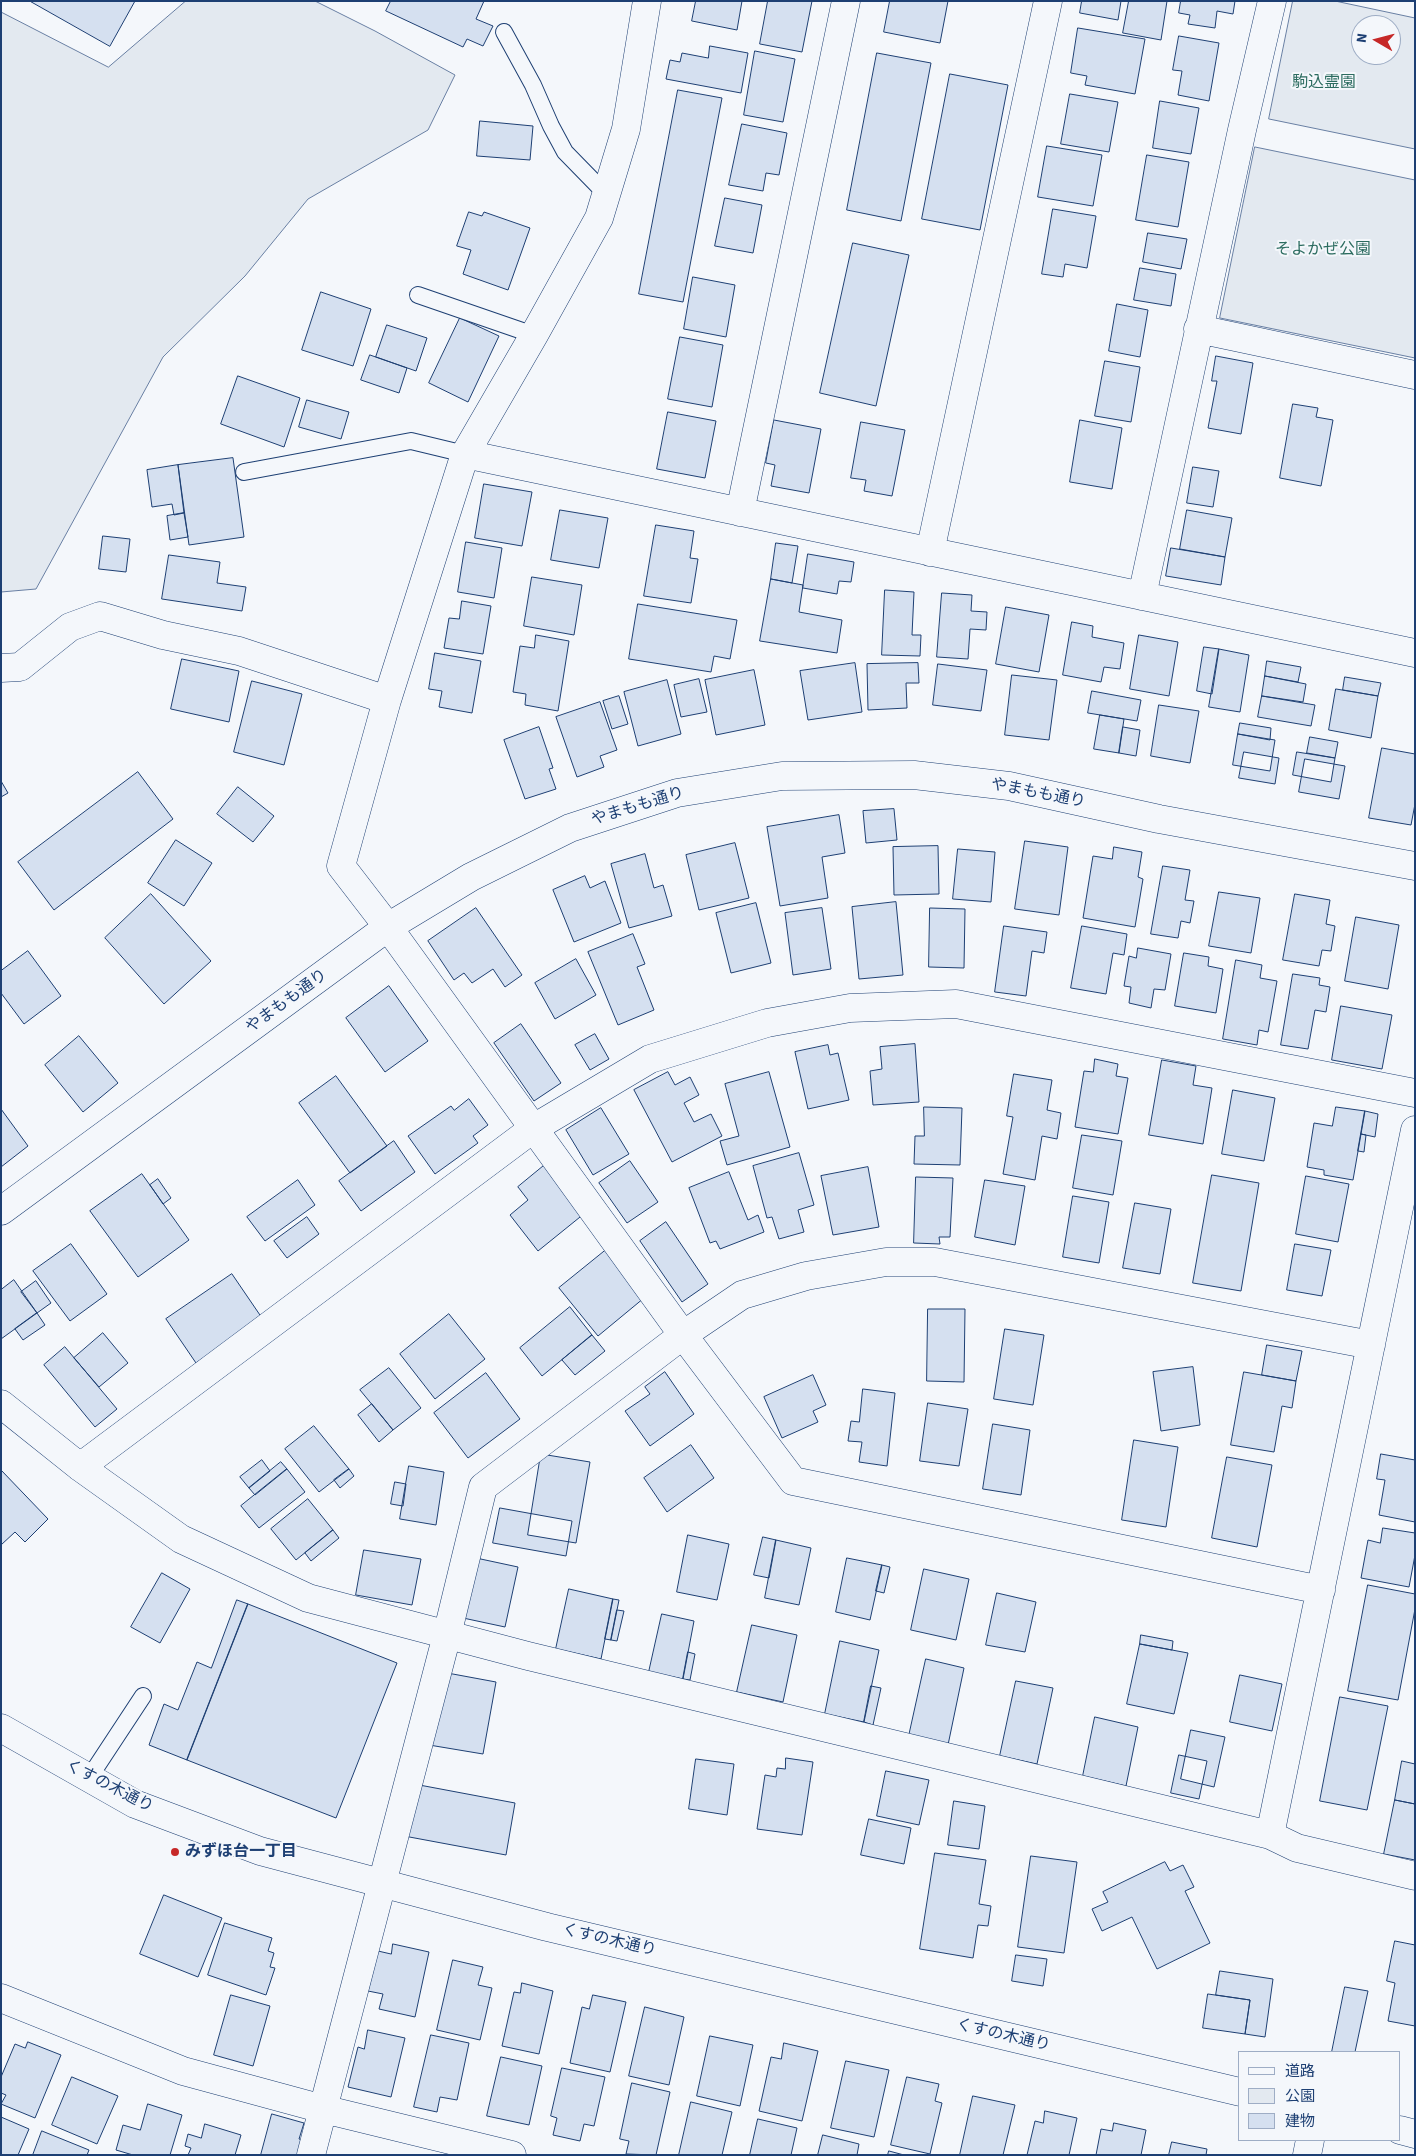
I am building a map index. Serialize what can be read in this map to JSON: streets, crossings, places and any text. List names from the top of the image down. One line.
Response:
{"streets":{"street":["やまもも通り","くすの木通り"]},"parks":["駒込霊園","そよかぜ公園"],"places":["みずほ台一丁目"],"legend":["道路","公園","建物"],"north":"left"}
